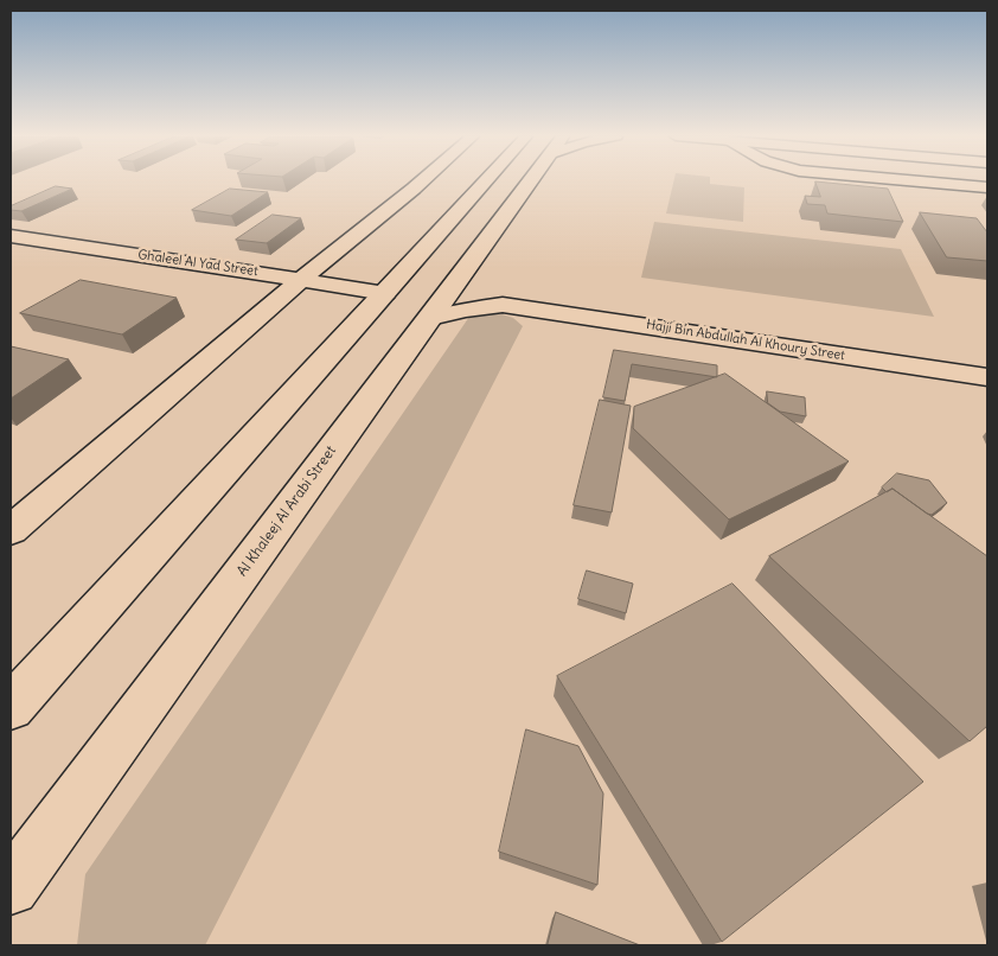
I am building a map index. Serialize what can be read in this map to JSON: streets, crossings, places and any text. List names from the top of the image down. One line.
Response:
{"streets":{"main road":["Ghaleel Al Yad Street","Hajji Bin Abdullah Al Khoury Street","Al Khaleej Al Arabi Street"]},"crossings":[["Hajji Bin Abdullah Al Khoury Street","Al Khaleej Al Arabi Street"]]}
